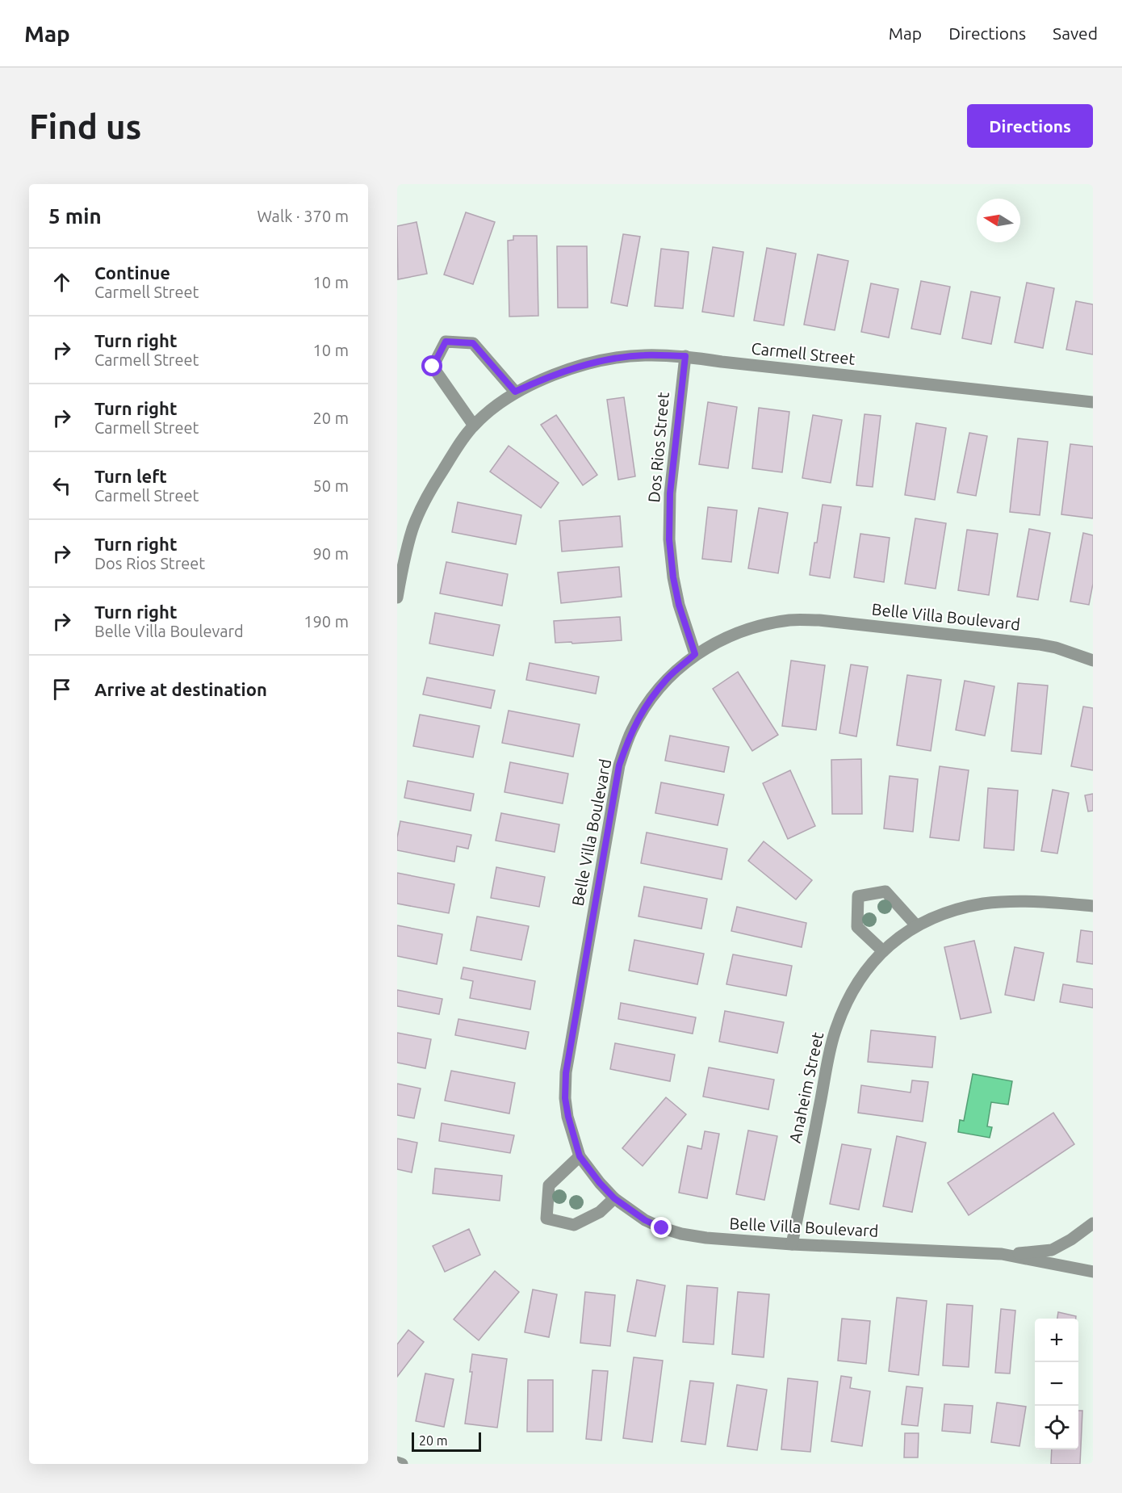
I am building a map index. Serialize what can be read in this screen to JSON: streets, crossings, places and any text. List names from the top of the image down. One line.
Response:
{"streets":{"street":["Carmell Street","Dos Rios Street","Belle Villa Boulevard","Anaheim Street"]},"crossings":[["Carmell Street","Dos Rios Street"],["Dos Rios Street","Belle Villa Boulevard"],["Belle Villa Boulevard","Anaheim Street"]],"scale_bar":"20 m","north":"left","page":{"header":"Map","nav":["Map","Directions","Saved"],"buttons":"Directions","title":"Find us","heading":["5 min","Walk · 370 m"],"list":[["Continue","Carmell Street","10 m"],["Turn right","Carmell Street","10 m"],["Turn right","Carmell Street","20 m"],["Turn left","Carmell Street","50 m"],["Turn right","Dos Rios Street","90 m"],["Turn right","Belle Villa Boulevard","190 m"],"Arrive at destination"],"map_buttons":["+","−"],"scale":"20 m"}}
